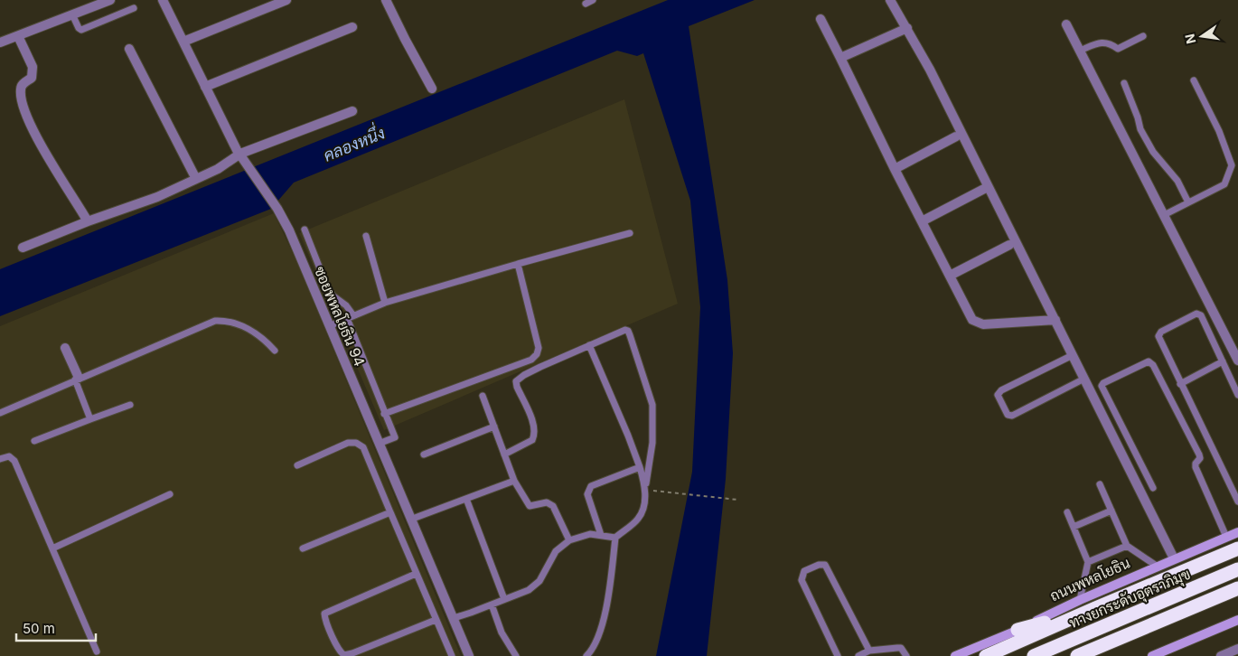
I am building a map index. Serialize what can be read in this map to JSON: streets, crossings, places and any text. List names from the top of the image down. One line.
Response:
{"streets":{"highway":["ถนนพหลโยธิน","ทางยกระดับอุตราภิมุข"],"street":["ซอยพหลโยธิน 94"]},"water":["คลองหนึ่ง"],"scale_bar":"50 m","north":"left"}
